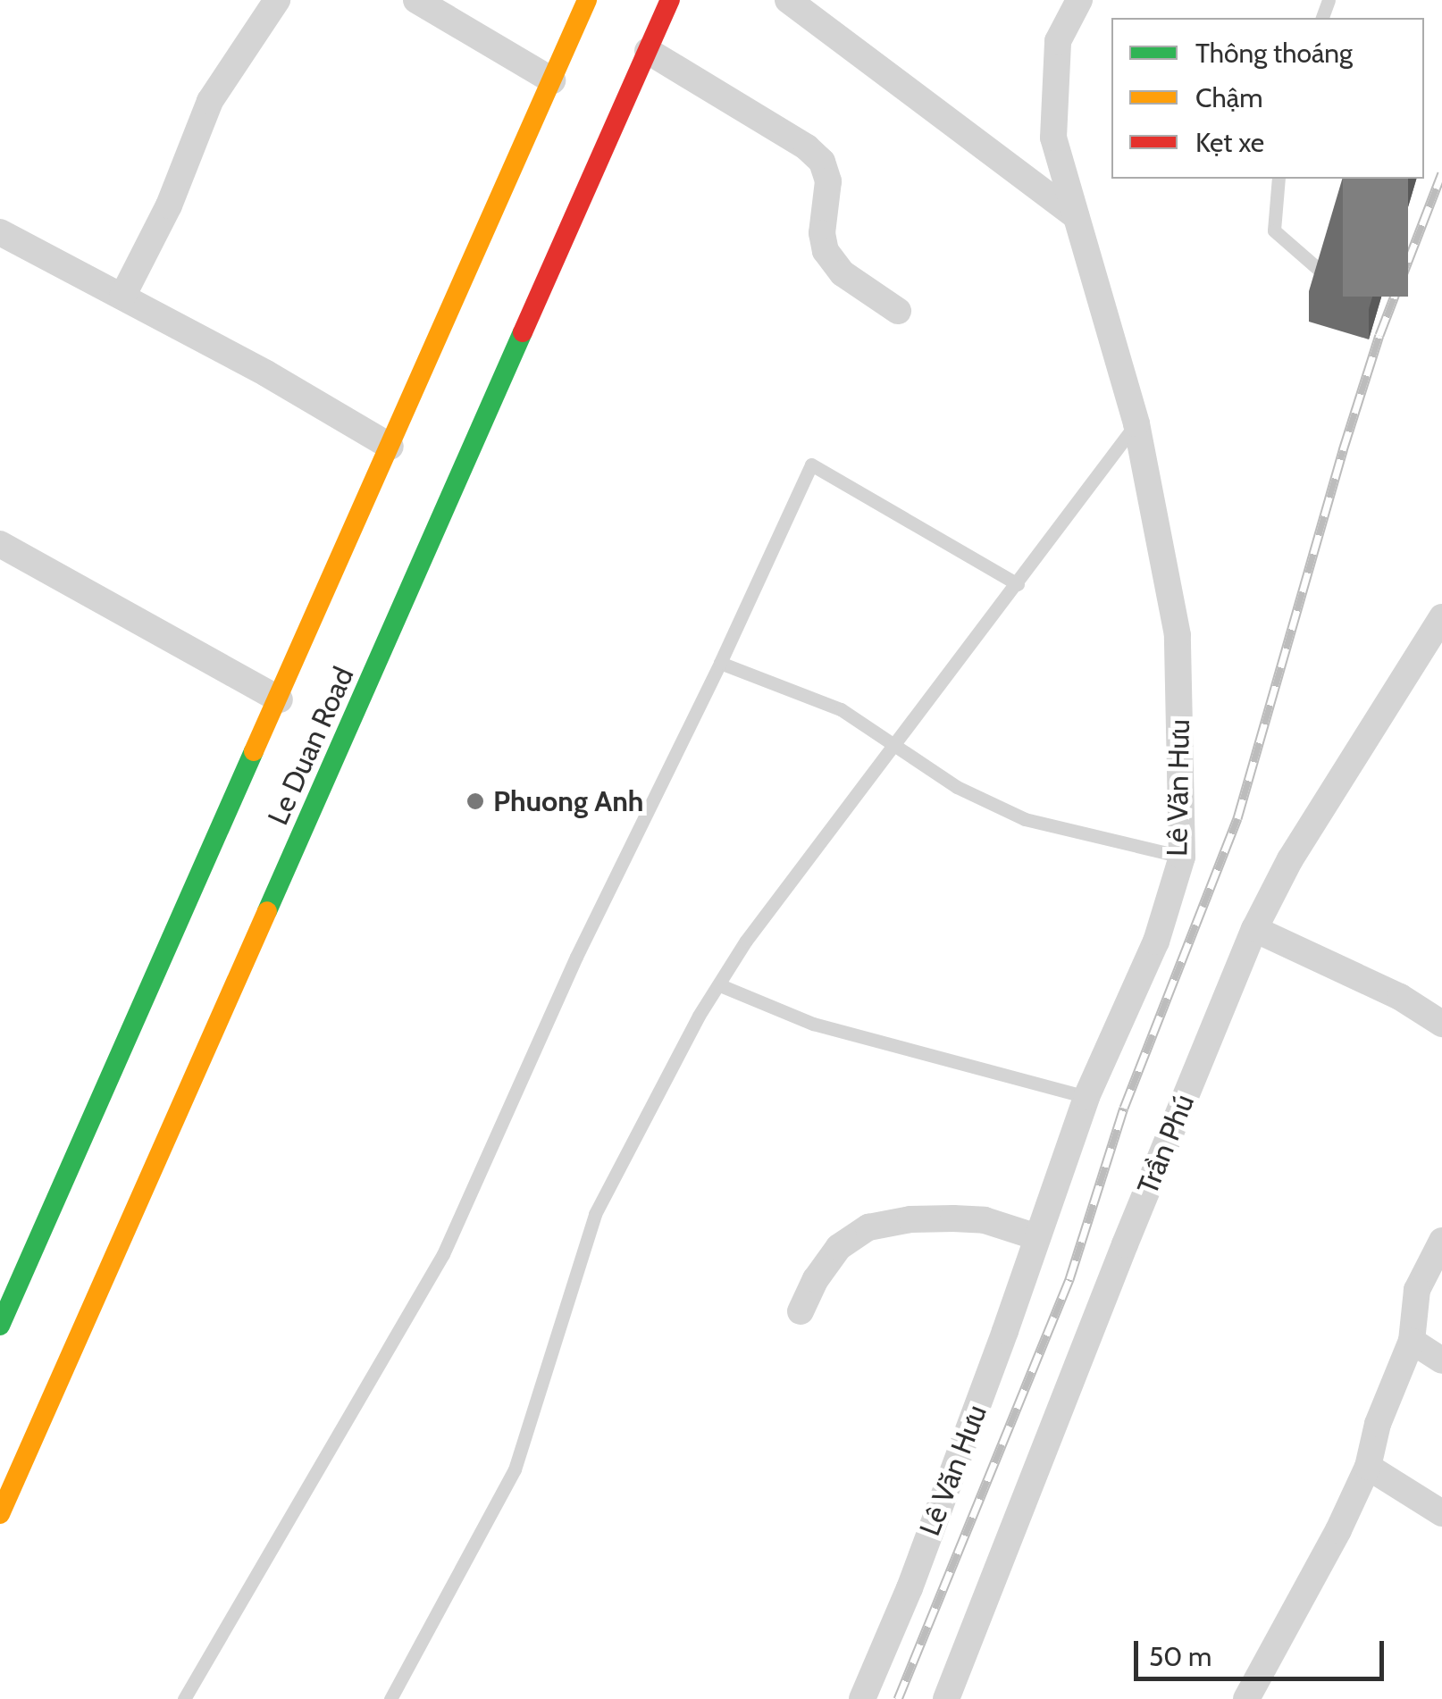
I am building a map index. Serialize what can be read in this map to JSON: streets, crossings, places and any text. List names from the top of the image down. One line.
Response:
{"streets":{"highway":["Le Duan Road"],"street":["Lê Văn Hưu","Trần Phú"]},"places":["Phuong Anh"],"legend":["Thông thoáng","Chậm","Kẹt xe"],"scale_bar":"50 m"}
